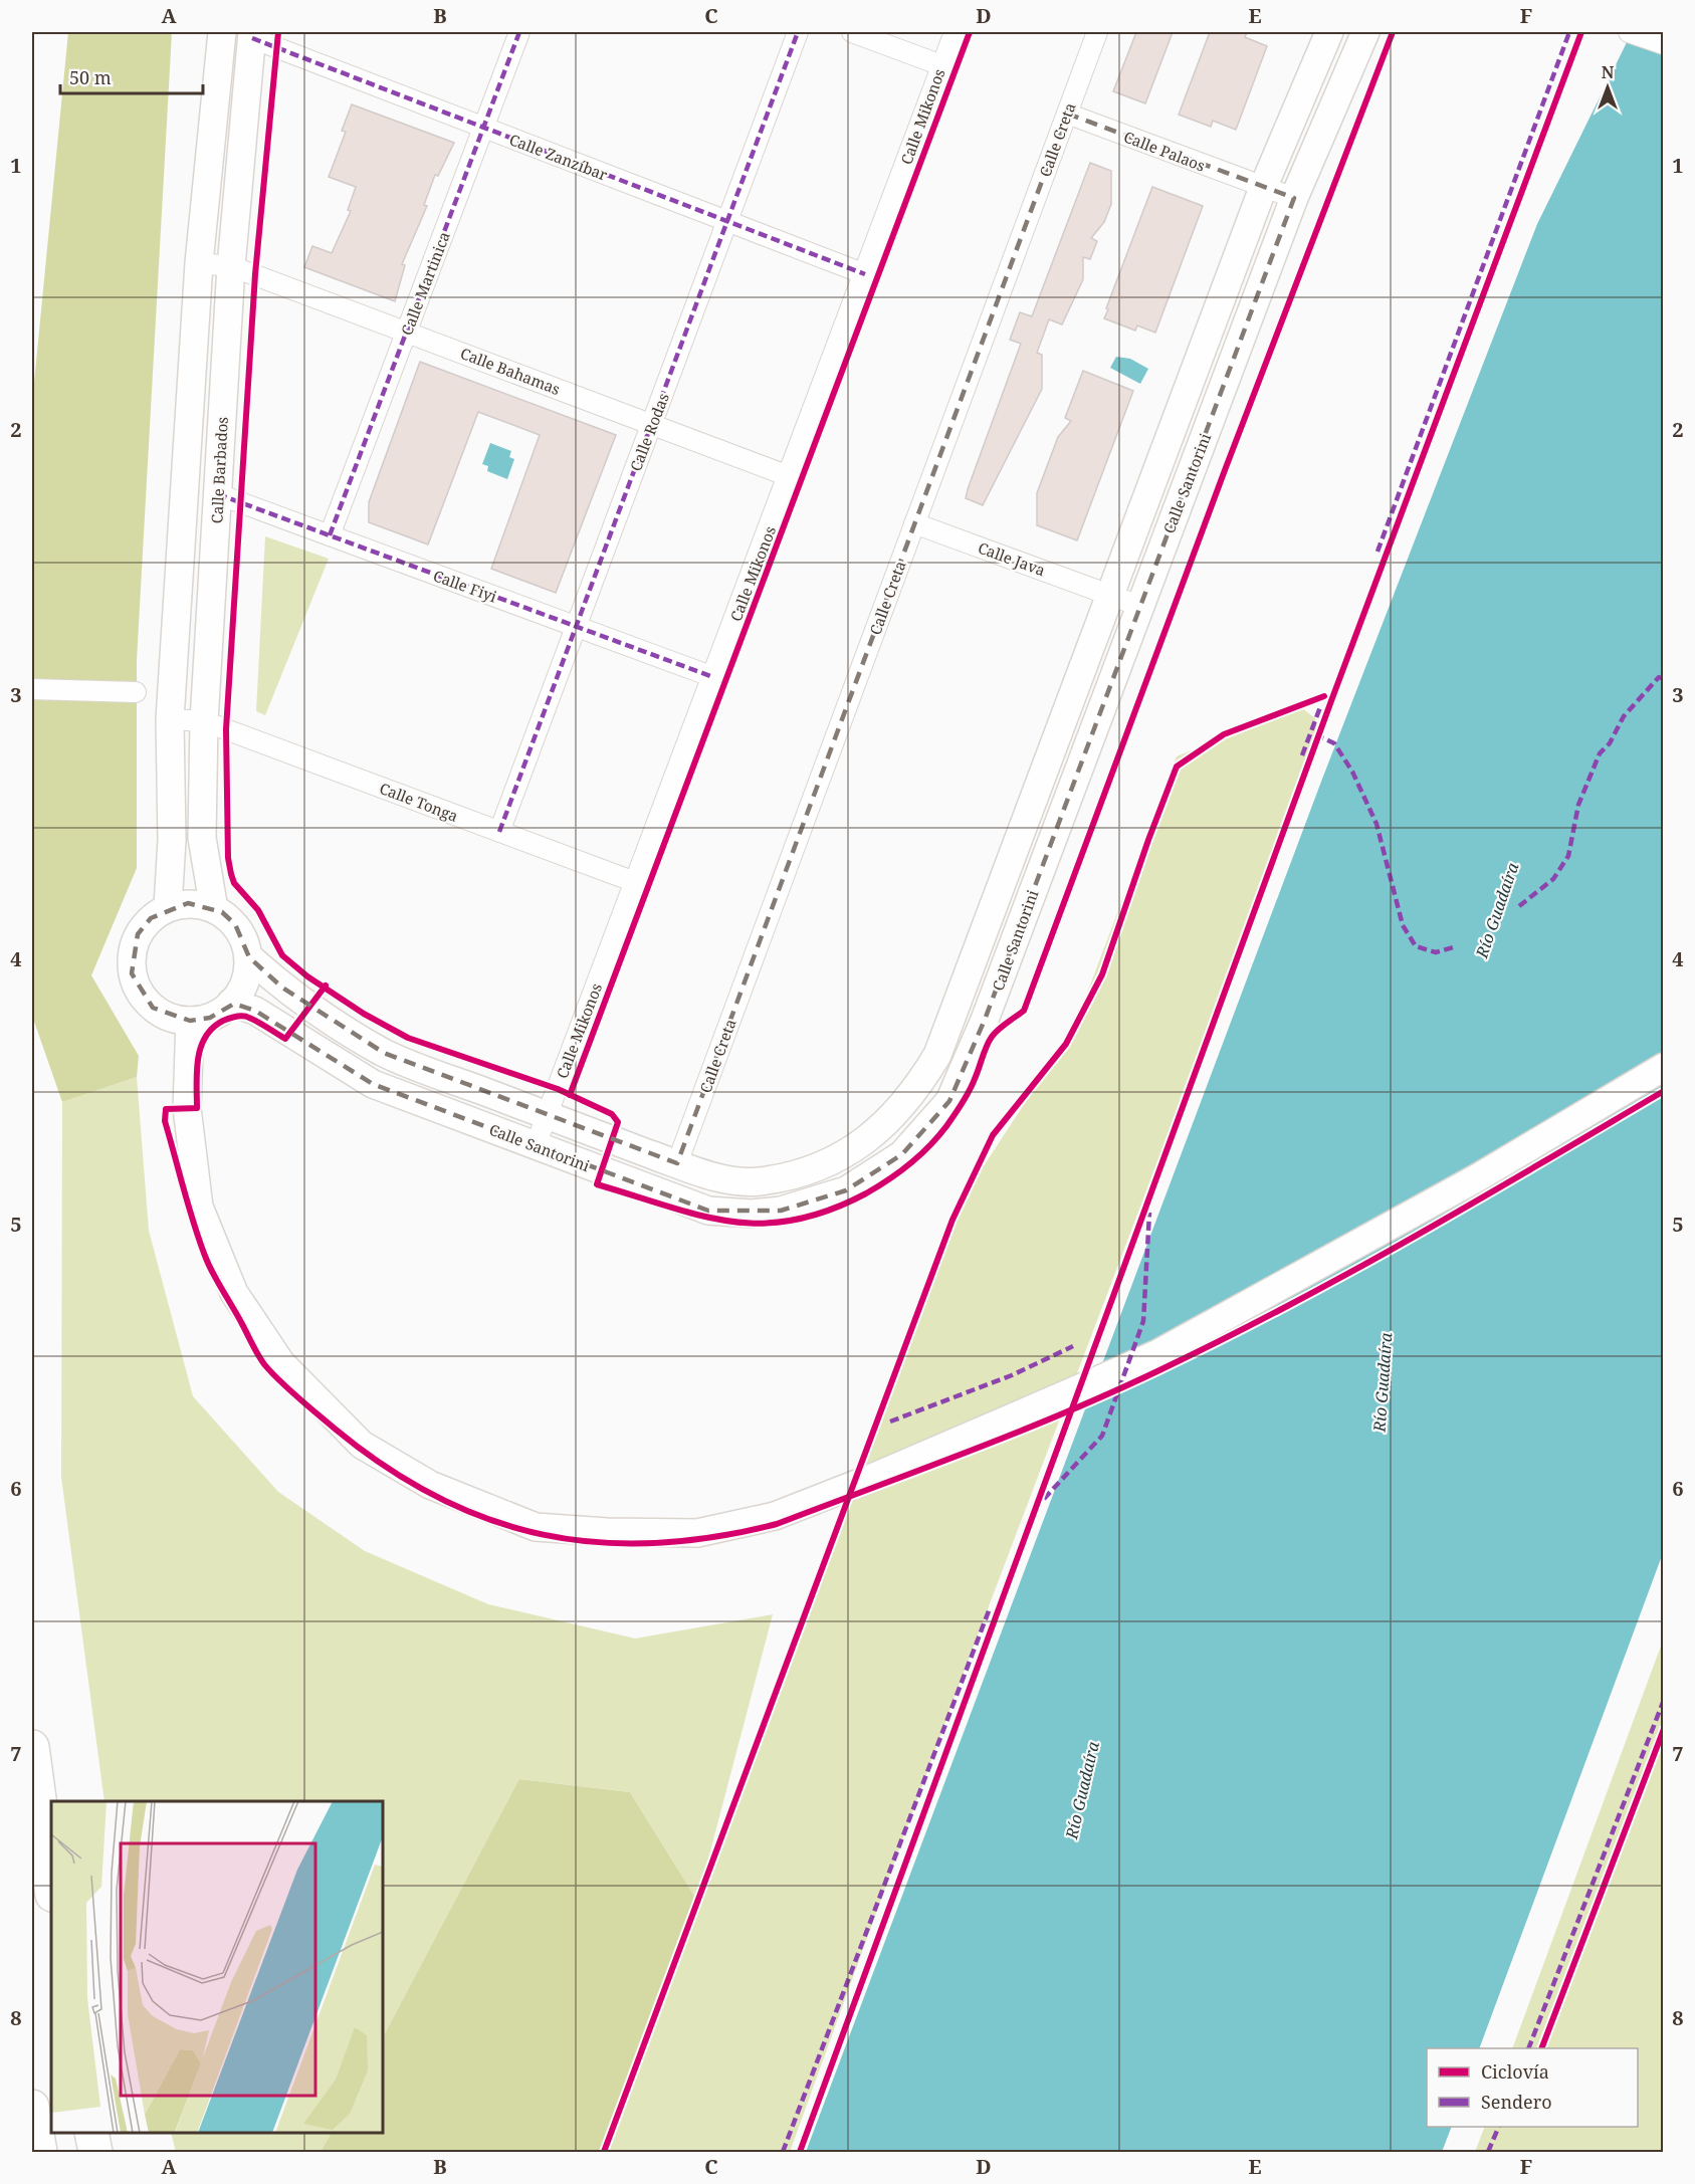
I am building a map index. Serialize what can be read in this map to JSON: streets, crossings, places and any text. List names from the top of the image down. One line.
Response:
{"streets":{"street":["Calle Mikonos","Calle Creta","Calle Palaos","Calle Zanzíbar","Calle Martinica","Calle Bahamas","Calle Rodas","Calle Barbados","Calle Santorini","Calle Java","Calle Fiyi","Calle Tonga"]},"crossings":[["Calle Mikonos","Calle Zanzíbar"],["Calle Mikonos","Calle Bahamas"],["Calle Mikonos","Calle Santorini"],["Calle Mikonos","Calle Fiyi"],["Calle Mikonos","Calle Tonga"],["Calle Creta","Calle Palaos"],["Calle Creta","Calle Java"],["Calle Palaos","Calle Santorini"],["Calle Zanzíbar","Calle Martinica"],["Calle Zanzíbar","Calle Rodas"],["Calle Zanzíbar","Calle Barbados"],["Calle Martinica","Calle Bahamas"],["Calle Martinica","Calle Fiyi"],["Calle Bahamas","Calle Rodas"],["Calle Bahamas","Calle Barbados"],["Calle Rodas","Calle Fiyi"],["Calle Rodas","Calle Tonga"],["Calle Barbados","Calle Santorini"],["Calle Barbados","Calle Fiyi"],["Calle Barbados","Calle Tonga"],["Calle Santorini","Calle Java"]],"water":["Río Guadaíra"],"legend":["Ciclovía","Sendero"],"scale_bar":"50 m","north":"top","grid":{"columns":["A","B","C","D","E","F"],"rows":["1","2","3","4","5","6","7","8"]}}
